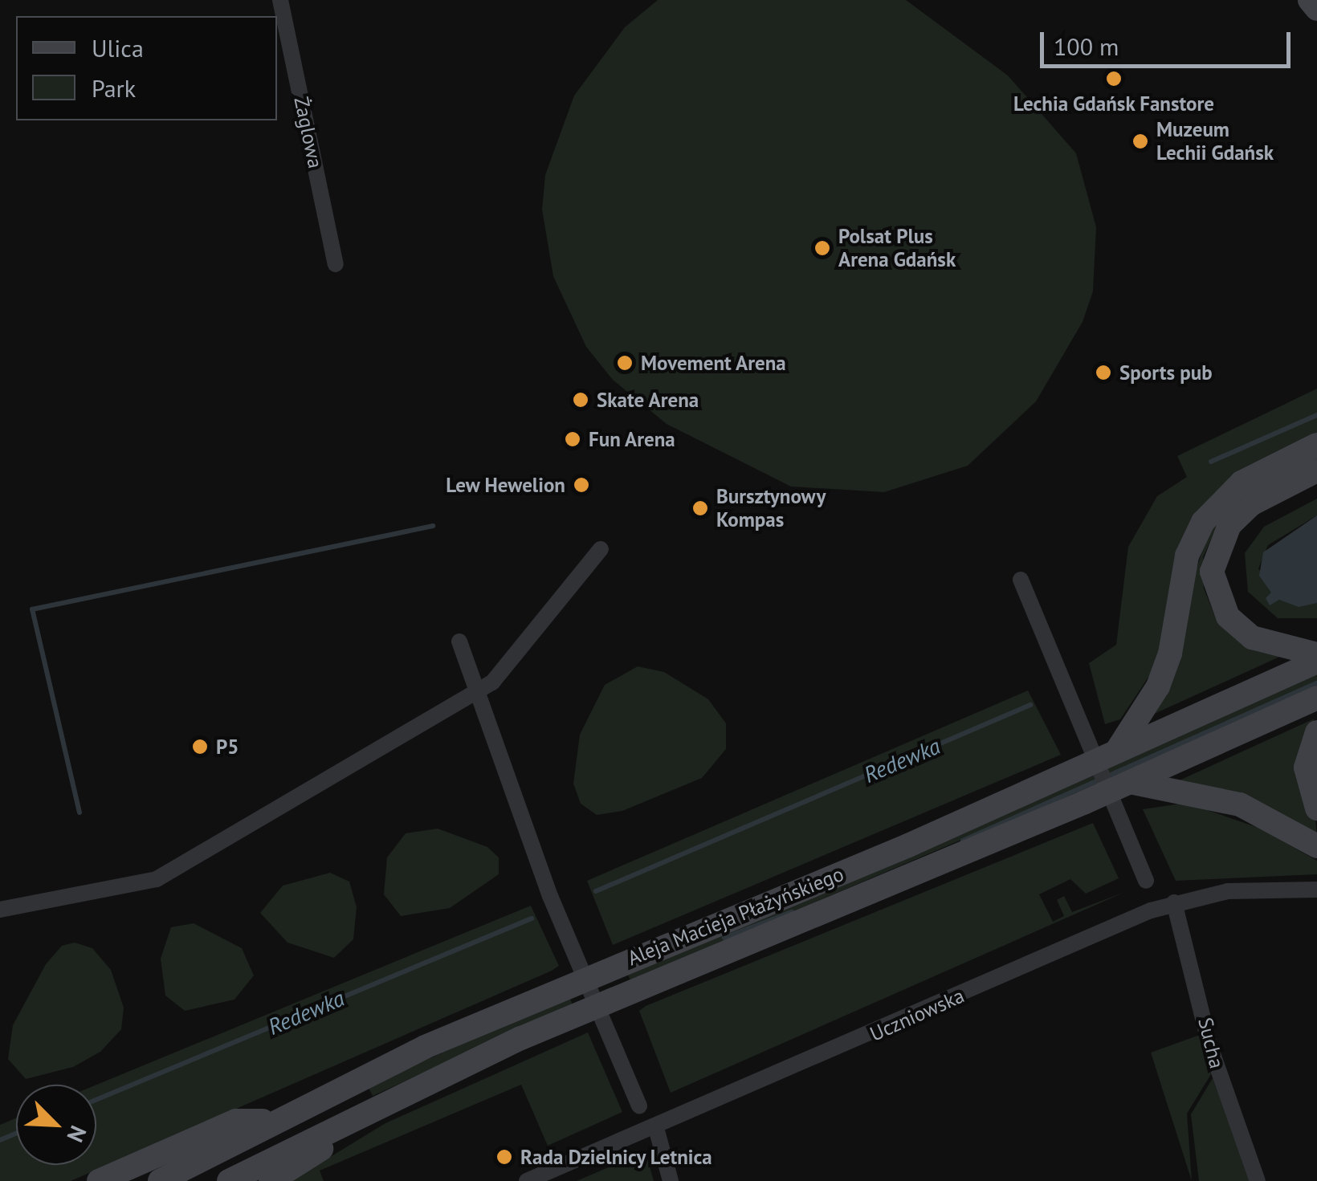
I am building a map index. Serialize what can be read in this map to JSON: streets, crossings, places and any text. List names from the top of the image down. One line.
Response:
{"streets":{"main road":["Aleja Macieja Płażyńskiego"],"street":["Żaglowa","Uczniowska","Sucha"]},"crossings":[["Uczniowska","Sucha"]],"water":["Redewka"],"places":["Lechia Gdańsk Fanstore","Muzeum Lechii Gdańsk","Polsat Plus Arena Gdańsk","Movement Arena","Sports pub","Skate Arena","Fun Arena","Lew Hewelion","Bursztynowy Kompas","P5","Rada Dzielnicy Letnica"],"legend":["Ulica","Park"],"scale_bar":"100 m","north":"bottom right"}
